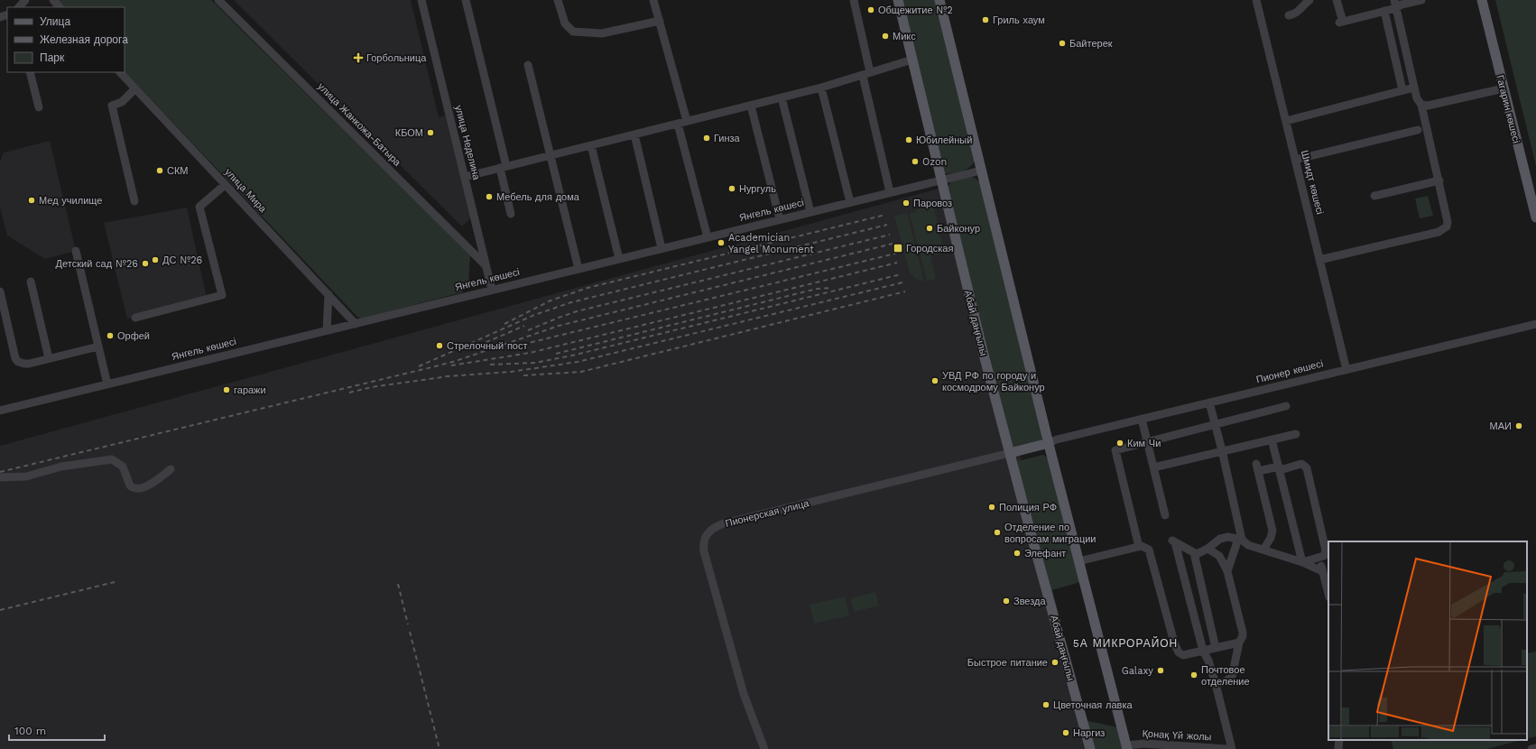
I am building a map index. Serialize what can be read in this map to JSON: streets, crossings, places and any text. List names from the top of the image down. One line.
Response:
{"streets":{"main road":["Гагарин көшесі","Абай даңғылы","Пионерская улица"],"street":["улица Жанкожа-Батыра","улица Неделина","Шмидт көшесі","улица Мира","Янгель көшесі","Пионер көшесі","Қонақ Үй жолы"]},"crossings":[["улица Жанкожа-Батыра","улица Неделина"],["улица Неделина","Янгель көшесі"],["Шмидт көшесі","Пионер көшесі"],["улица Мира","Янгель көшесі"],["Янгель көшесі","Абай даңғылы"],["Абай даңғылы","Пионерская улица"],["Пионер көшесі","Пионерская улица"]],"districts":["5А МИКРОРАЙОН"],"places":{"other":["Общежитие №2","Гриль хаум","Микс","Байтерек","КБОМ","Гинза","Юбилейный","Ozon","СКМ","Нургуль","Мебель для дома","Мед училище","Паровоз","Байконур","Academician Yangel Monument","ДС №26","Детский сад №26","Орфей","Стрелочный пост","УВД РФ по городу и космодрому Байконур","гаражи","МАИ","Ким Чи","Полиция РФ","Отделение по вопросам миграции","Элефант","Звезда","Быстрое питание","Galaxy","Почтовое отделение","Цветочная лавка","Наргиз"],"health":["Горбольница"],"transit":["Городская"]},"legend":["Улица","Железная дорога","Парк"],"scale_bar":"100 m"}
